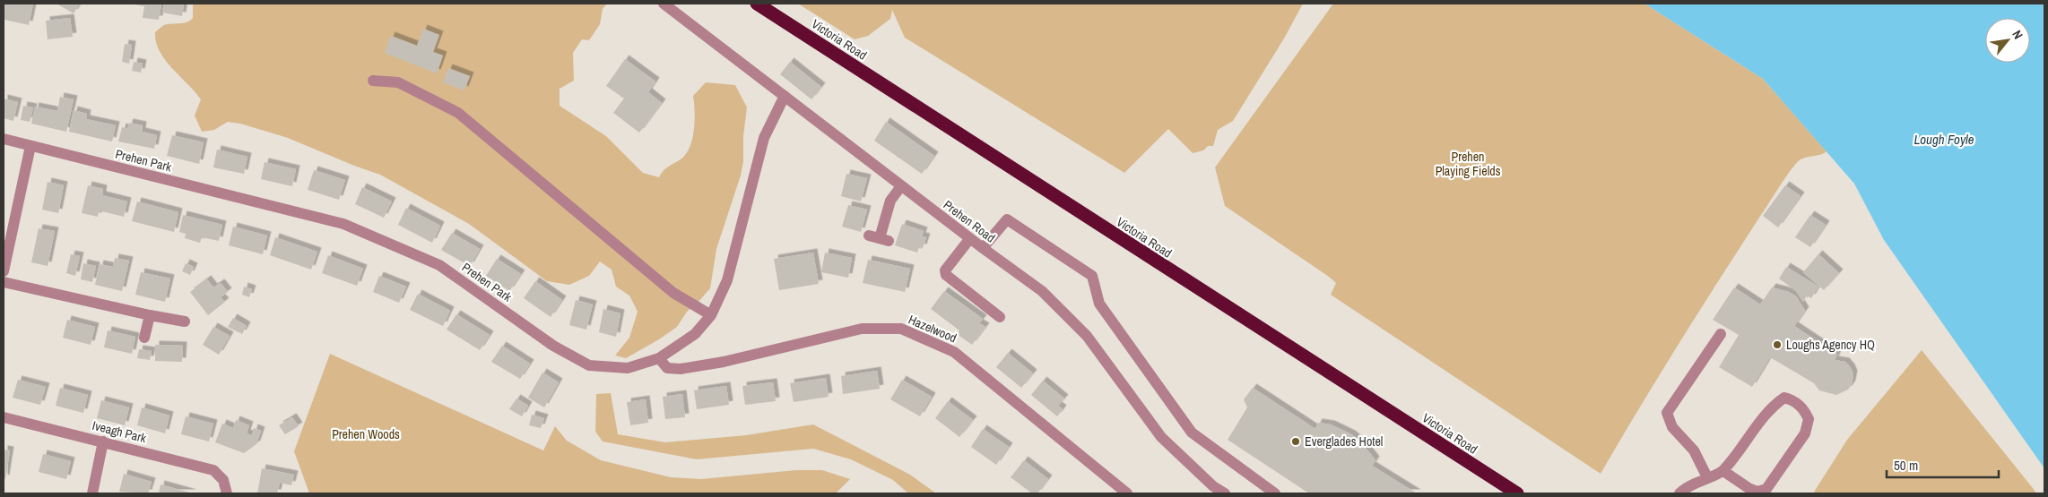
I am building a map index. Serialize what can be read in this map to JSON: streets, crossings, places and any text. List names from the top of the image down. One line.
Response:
{"streets":{"highway":["Victoria Road"],"street":["Prehen Park","Prehen Road","Hazelwood","Iveagh Park"]},"crossings":[["Prehen Park","Prehen Road"],["Prehen Park","Hazelwood"]],"water":["Lough Foyle"],"parks":["Prehen Playing Fields","Prehen Woods"],"places":["Loughs Agency HQ","Everglades Hotel"],"scale_bar":"50 m","north":"top right"}
